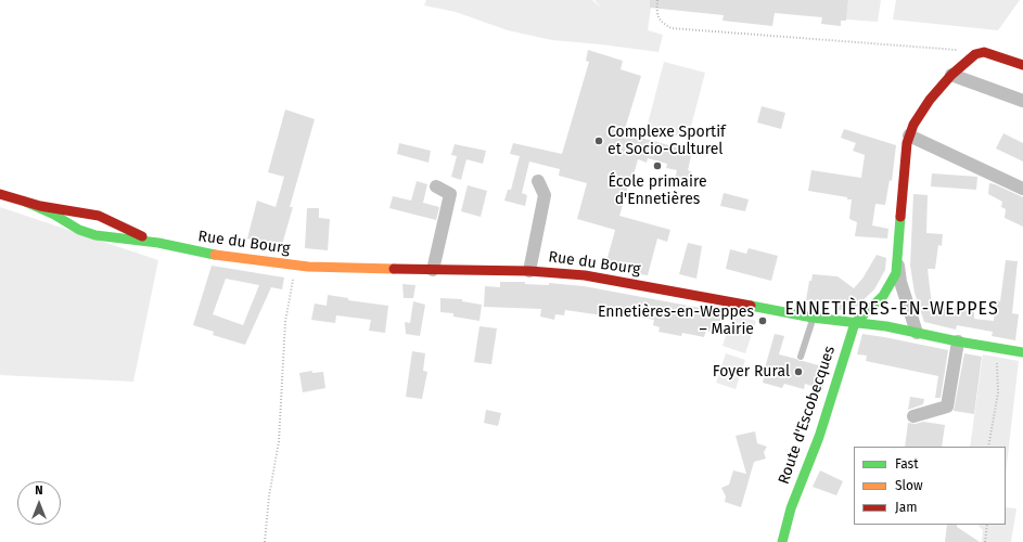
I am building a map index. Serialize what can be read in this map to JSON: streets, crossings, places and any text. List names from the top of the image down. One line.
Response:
{"streets":{"street":["Rue du Bourg","Route d'Escobecques"]},"crossings":[["Rue du Bourg","Route d'Escobecques"]],"districts":["ENNETIÈRES-EN-WEPPES"],"places":["Complexe Sportif et Socio-Culturel","École primaire d'Ennetières","Ennetières-en-Weppes – Mairie","Foyer Rural"],"legend":["Fast","Slow","Jam"],"north":"top"}
